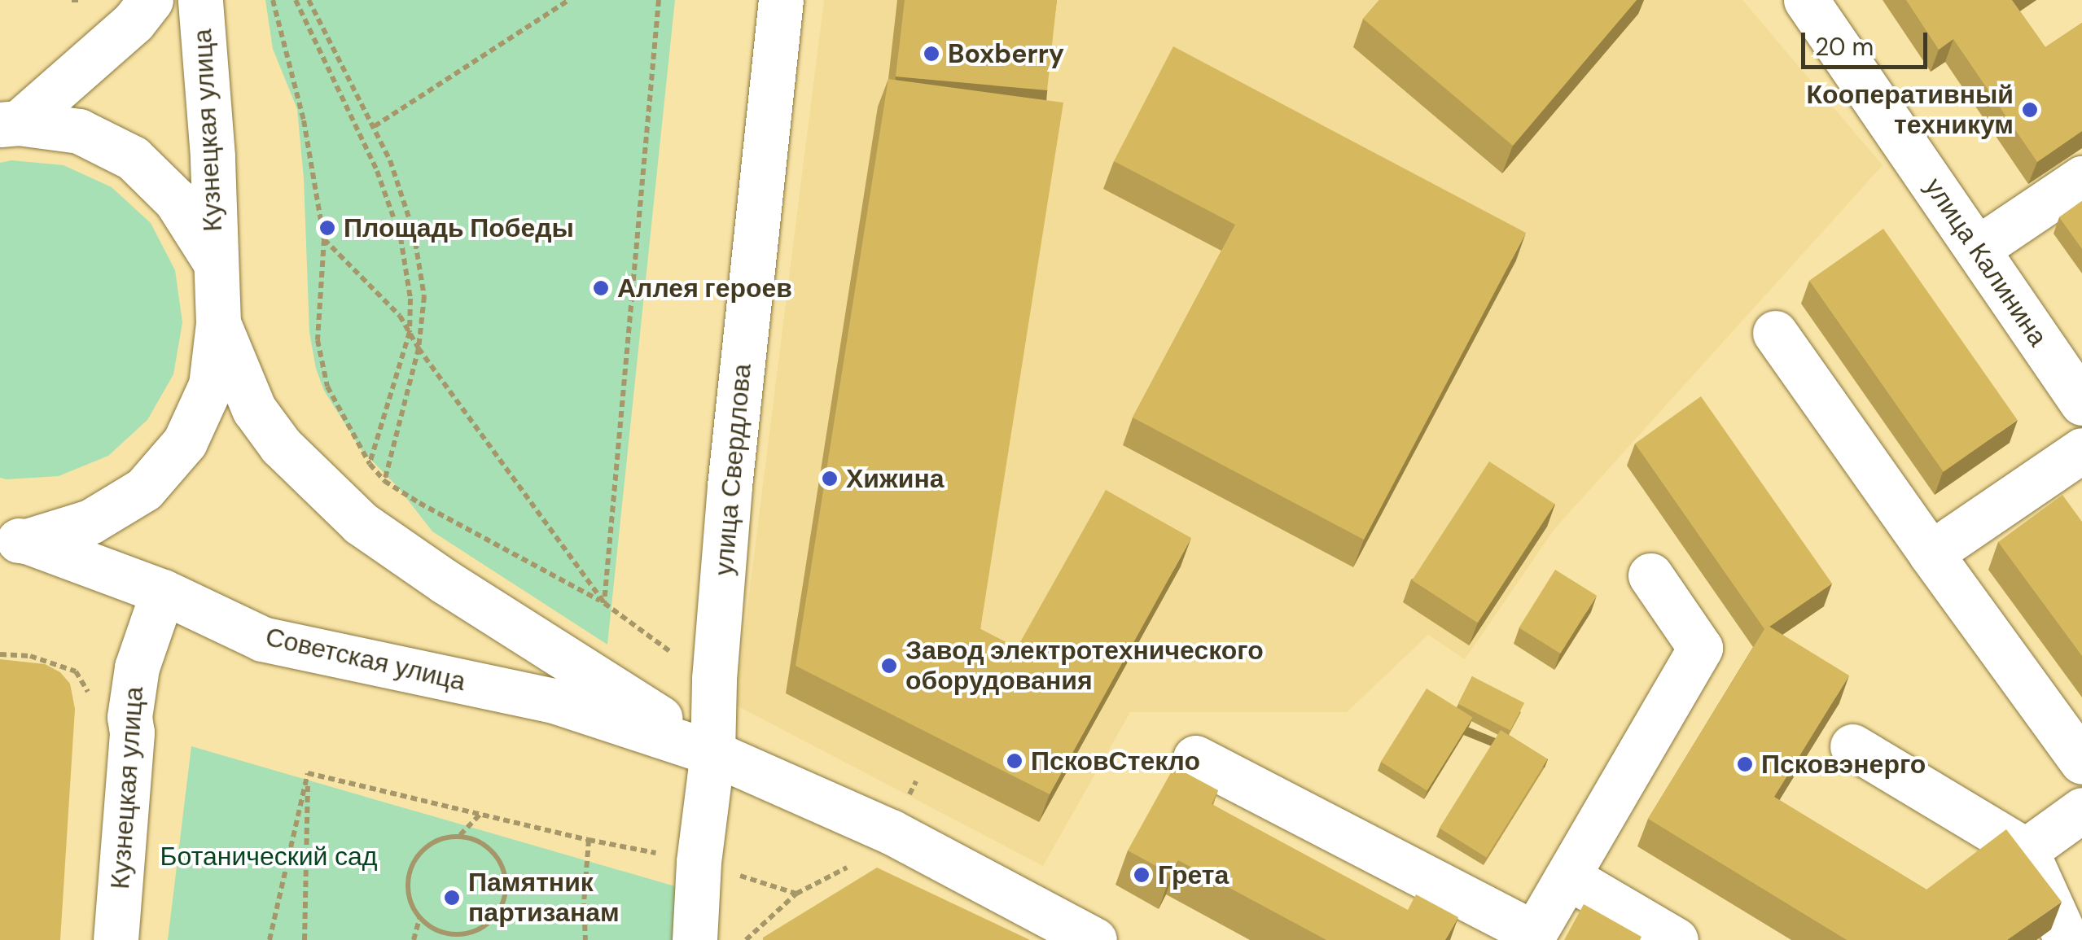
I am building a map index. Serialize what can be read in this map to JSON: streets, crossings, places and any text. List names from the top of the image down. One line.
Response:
{"streets":{"main road":["Кузнецкая улица","улица Калинина","улица Свердлова","Советская улица"]},"crossings":[["Кузнецкая улица","Советская улица"],["улица Свердлова","Советская улица"]],"parks":["Ботанический сад"],"places":["Boxberry","Кооперативный техникум","Площадь Победы","Аллея героев","Хижина","Завод электротехнического оборудования","ПсковСтекло","Псковэнерго","Грета","Памятник партизанам"],"scale_bar":"20 m"}
